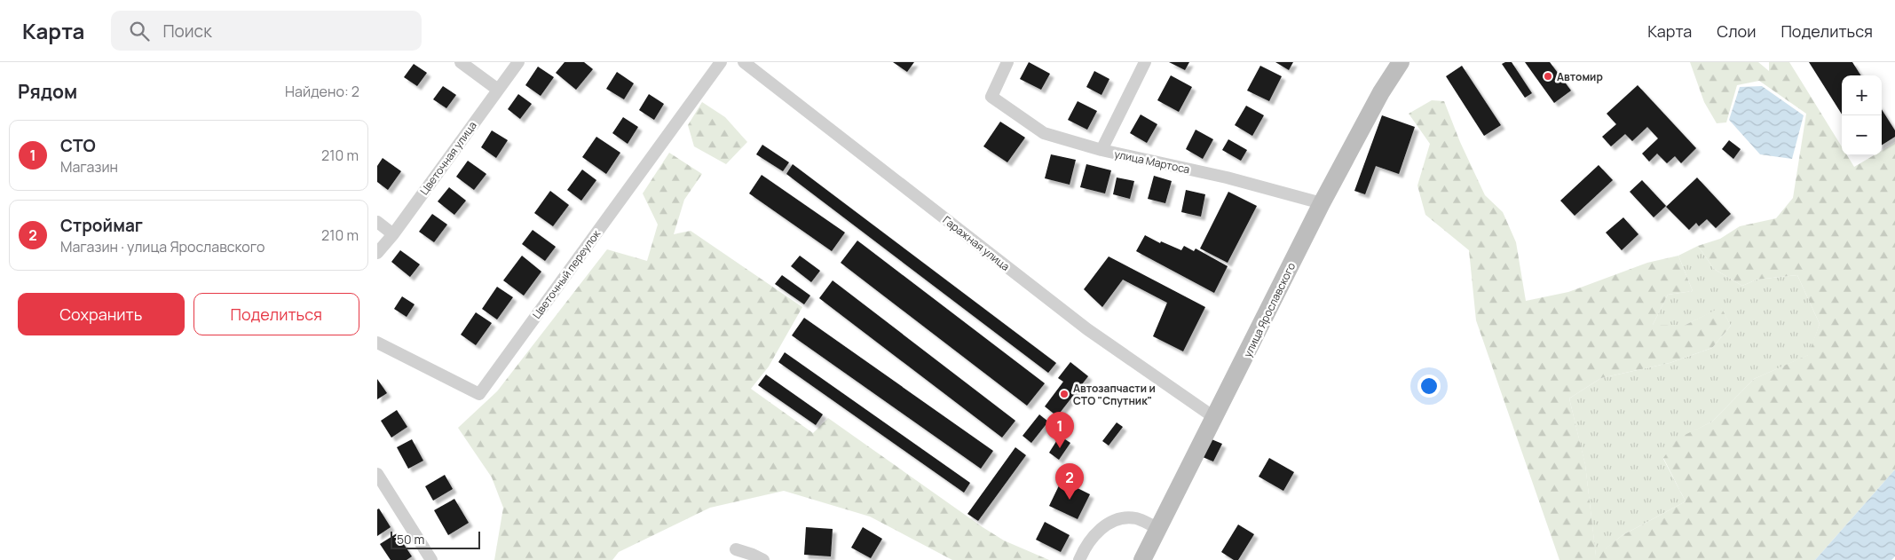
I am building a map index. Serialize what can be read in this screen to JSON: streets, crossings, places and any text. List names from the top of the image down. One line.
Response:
{"streets":{"street":["Цветочная улица","улица Мартоса","Гаражная улица","Цветочный переулок","улица Ярославского"]},"crossings":[["улица Мартоса","улица Ярославского"],["Гаражная улица","улица Ярославского"]],"places":["Автомир","Автозапчасти и СТО \"Спутник\""],"scale_bar":"50 m","page":{"header":"Карта","search":"Поиск","nav":["Карта","Слои","Поделиться"],"heading":["Рядом","Найдено: 2"],"map_buttons":["+","−"],"list":[{"mark":"1","name":"СТО","note":"Магазин","value":"210 m"},{"mark":"2","name":"Строймаг","note":"Магазин · улица Ярославского","value":"210 m"}],"buttons":["Сохранить","Поделиться"],"pins":["1","2"],"scale":"50 m"}}
